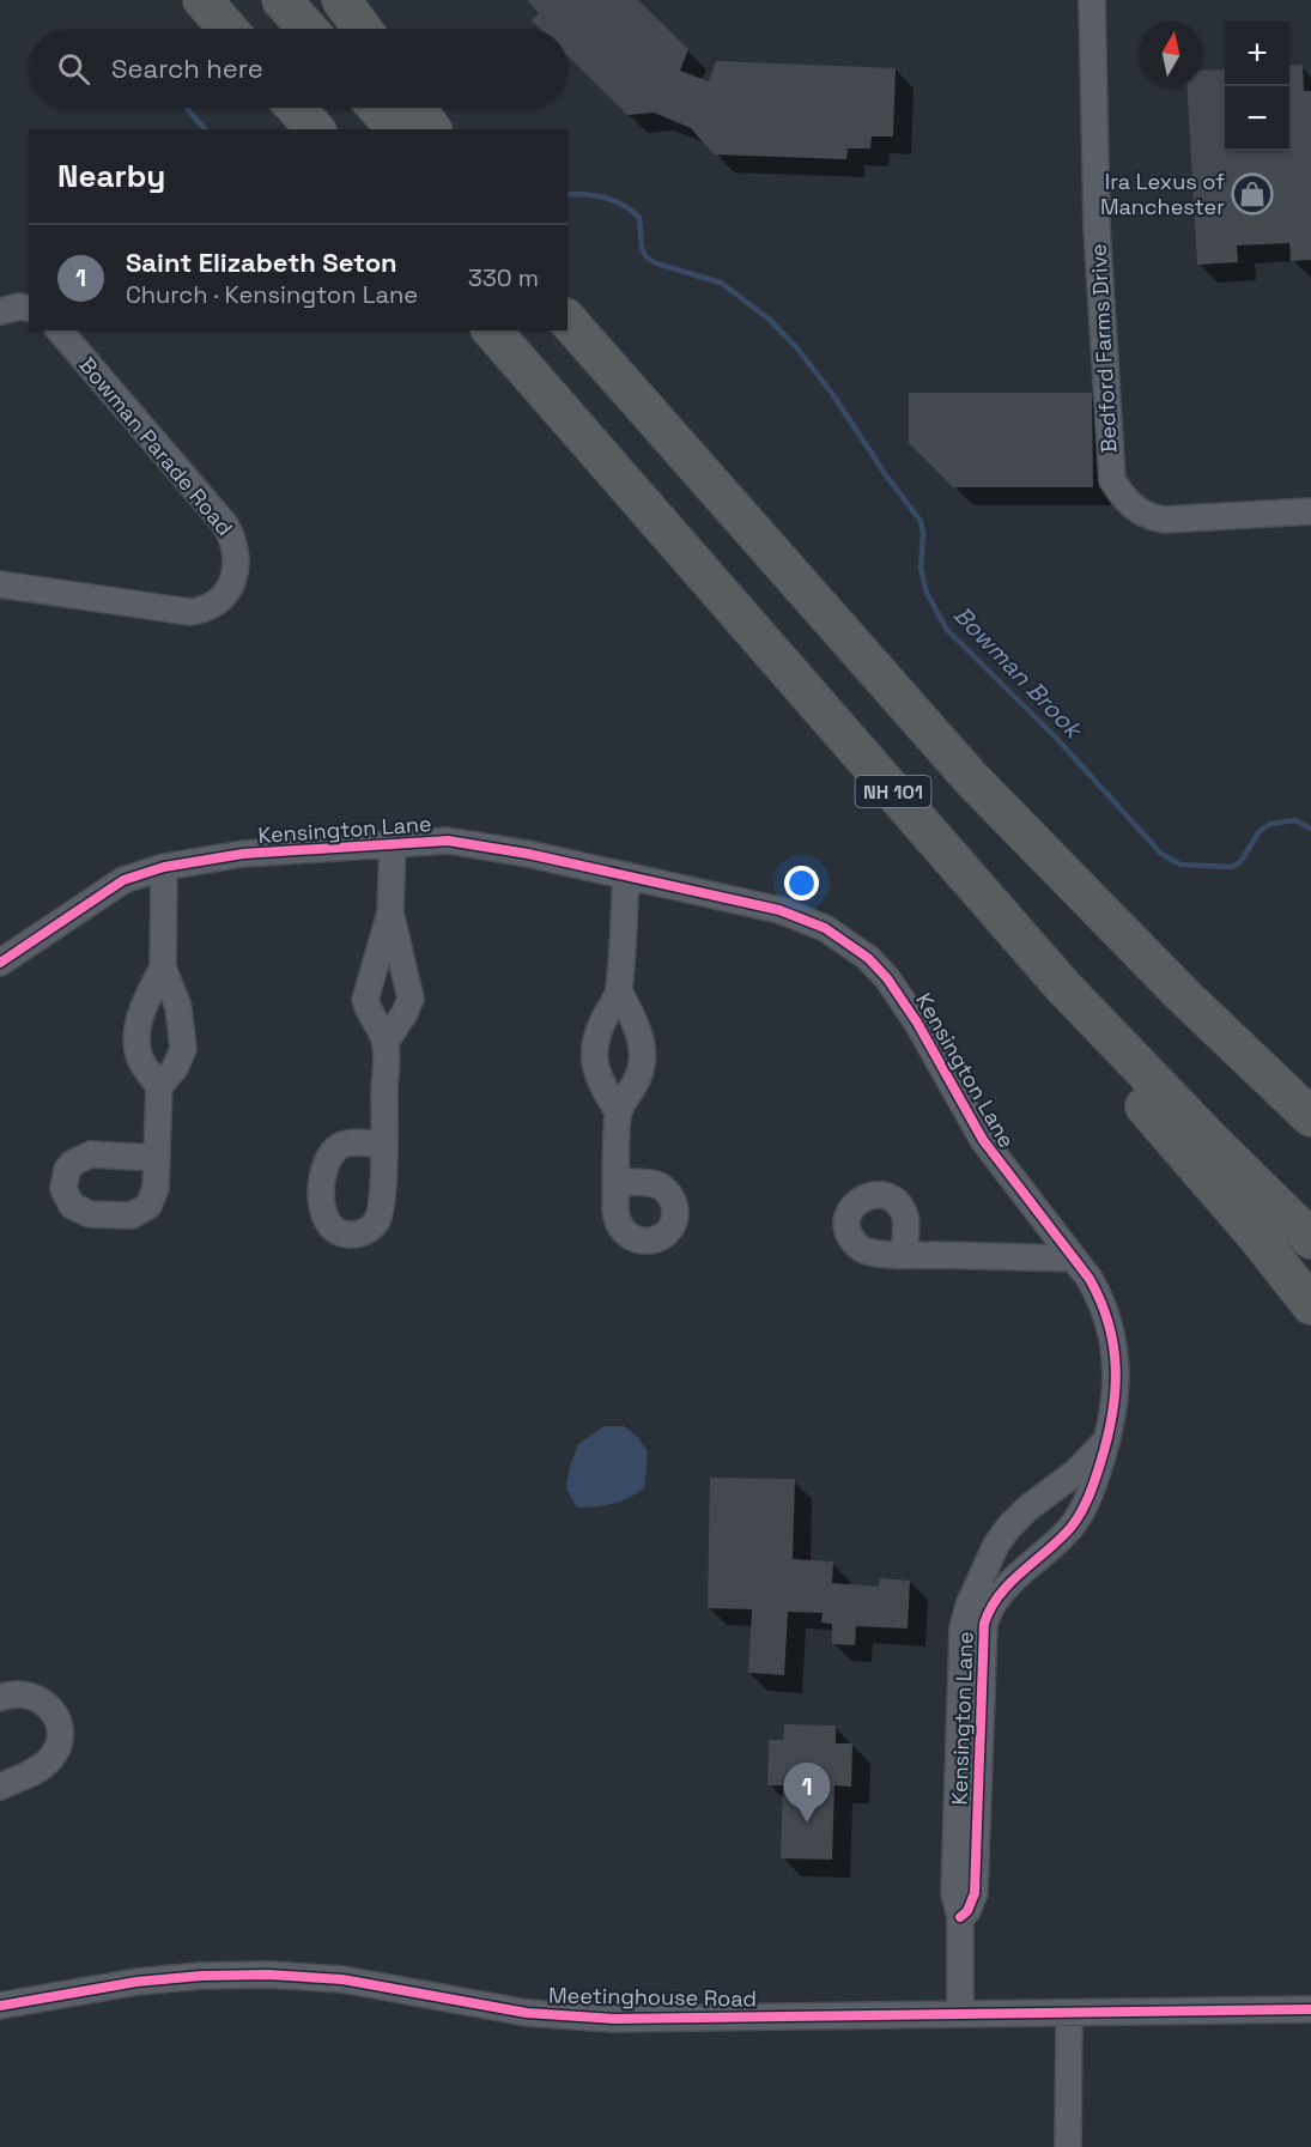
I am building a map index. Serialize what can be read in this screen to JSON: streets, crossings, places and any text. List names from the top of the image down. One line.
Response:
{"streets":{"highway":["NH 101"],"street":["Bedford Farms Drive","Bowman Parade Road","Kensington Lane","Meetinghouse Road"]},"crossings":[["Kensington Lane","Meetinghouse Road"]],"water":["Bowman Brook"],"places":{"shop":["Ira Lexus of Manchester"]},"north":"top","page":{"map_buttons":["+","−"],"search":"Search here","heading":"Nearby","list":[{"mark":"1","name":"Saint Elizabeth Seton","note":"Church · Kensington Lane","value":"330 m"}],"pins":"1"}}
